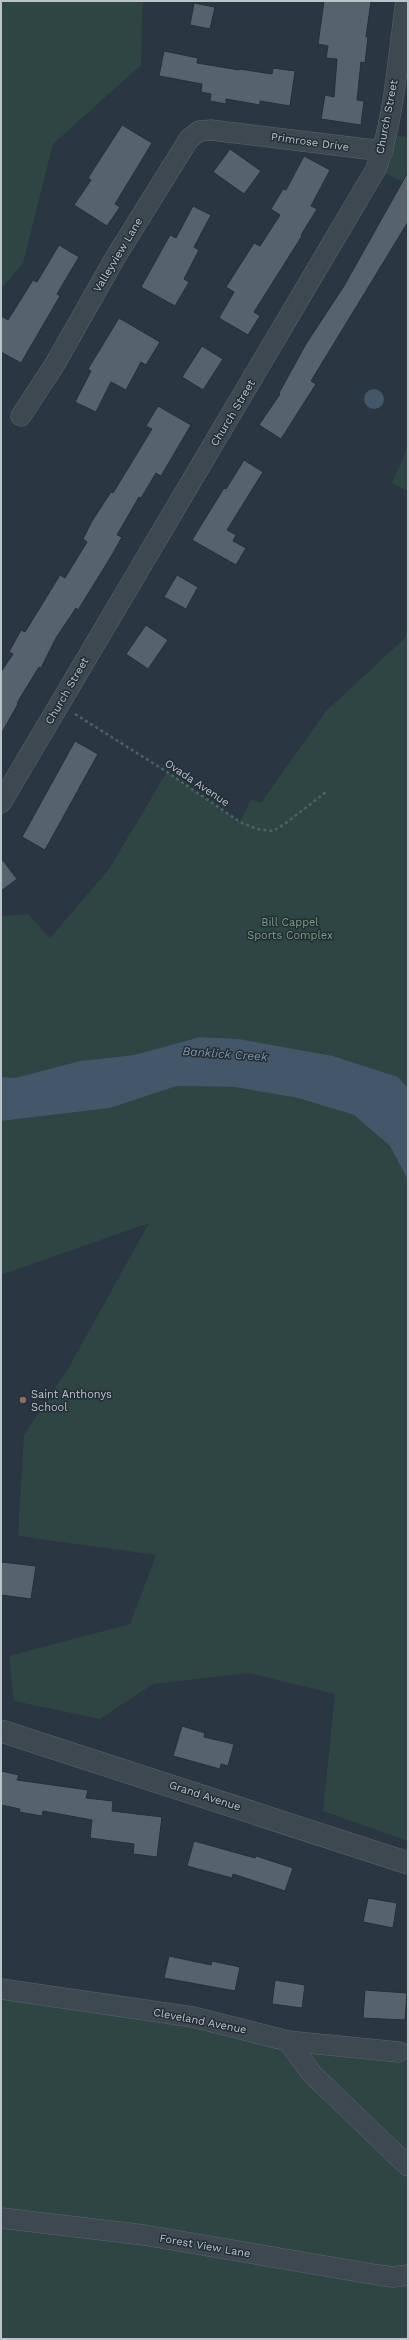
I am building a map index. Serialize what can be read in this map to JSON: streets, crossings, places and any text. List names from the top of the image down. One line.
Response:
{"streets":{"street":["Church Street","Primrose Drive","Valleyview Lane","Grand Avenue","Cleveland Avenue","Forest View Lane"],"path":["Ovada Avenue"]},"crossings":[["Church Street","Primrose Drive"],["Church Street","Ovada Avenue"],["Primrose Drive","Valleyview Lane"]],"water":["Banklick Creek"],"parks":["Bill Cappel Sports Complex"],"places":["Saint Anthonys School"]}
